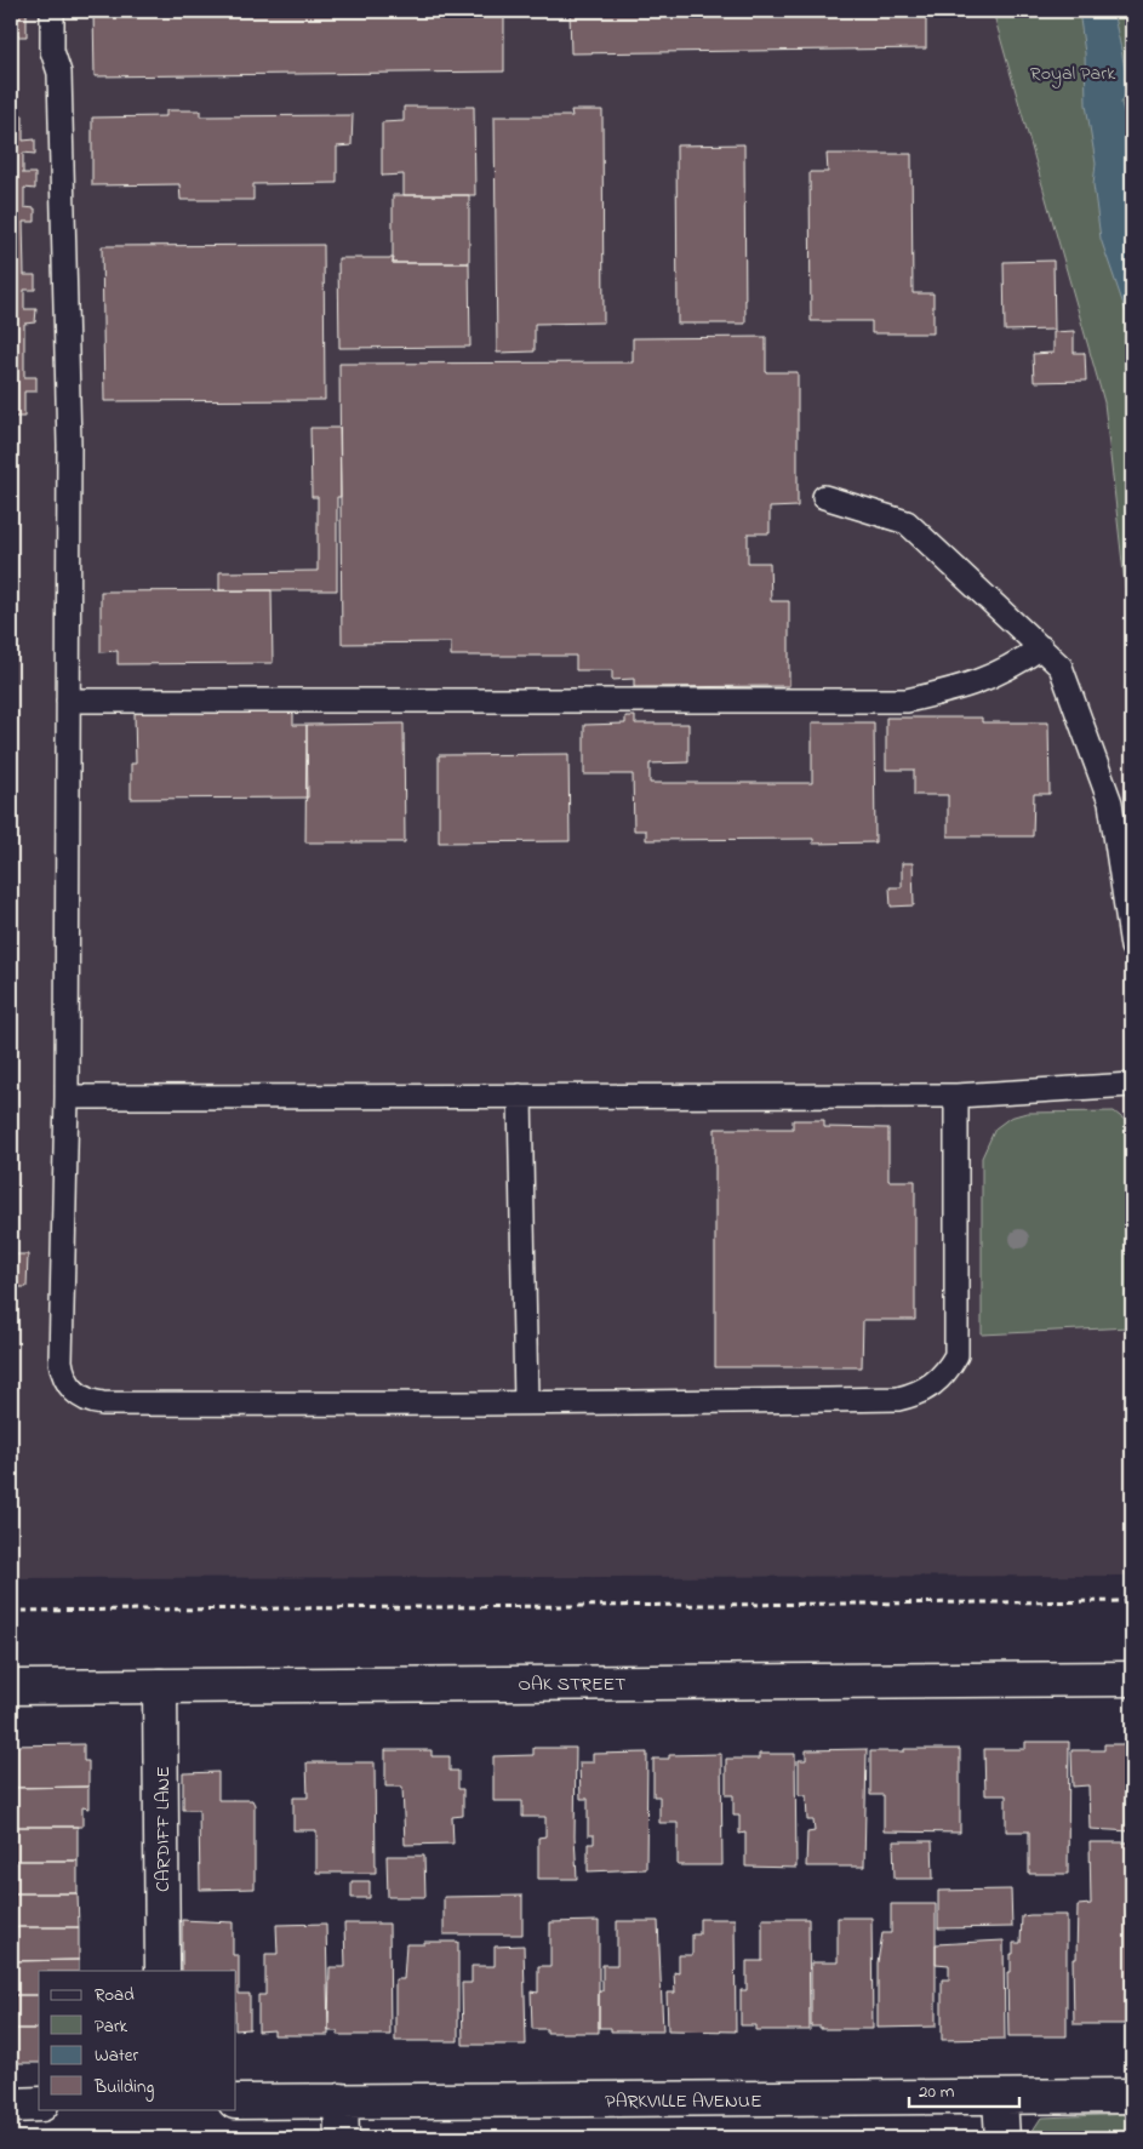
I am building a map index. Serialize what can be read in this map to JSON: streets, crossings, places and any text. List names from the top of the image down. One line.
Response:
{"streets":{"street":["OAK STREET","CARDIFF LANE","PARKVILLE AVENUE"]},"crossings":[["OAK STREET","CARDIFF LANE"]],"parks":["Royal Park"],"legend":["Road","Park","Water","Building"],"scale_bar":"20 m"}
